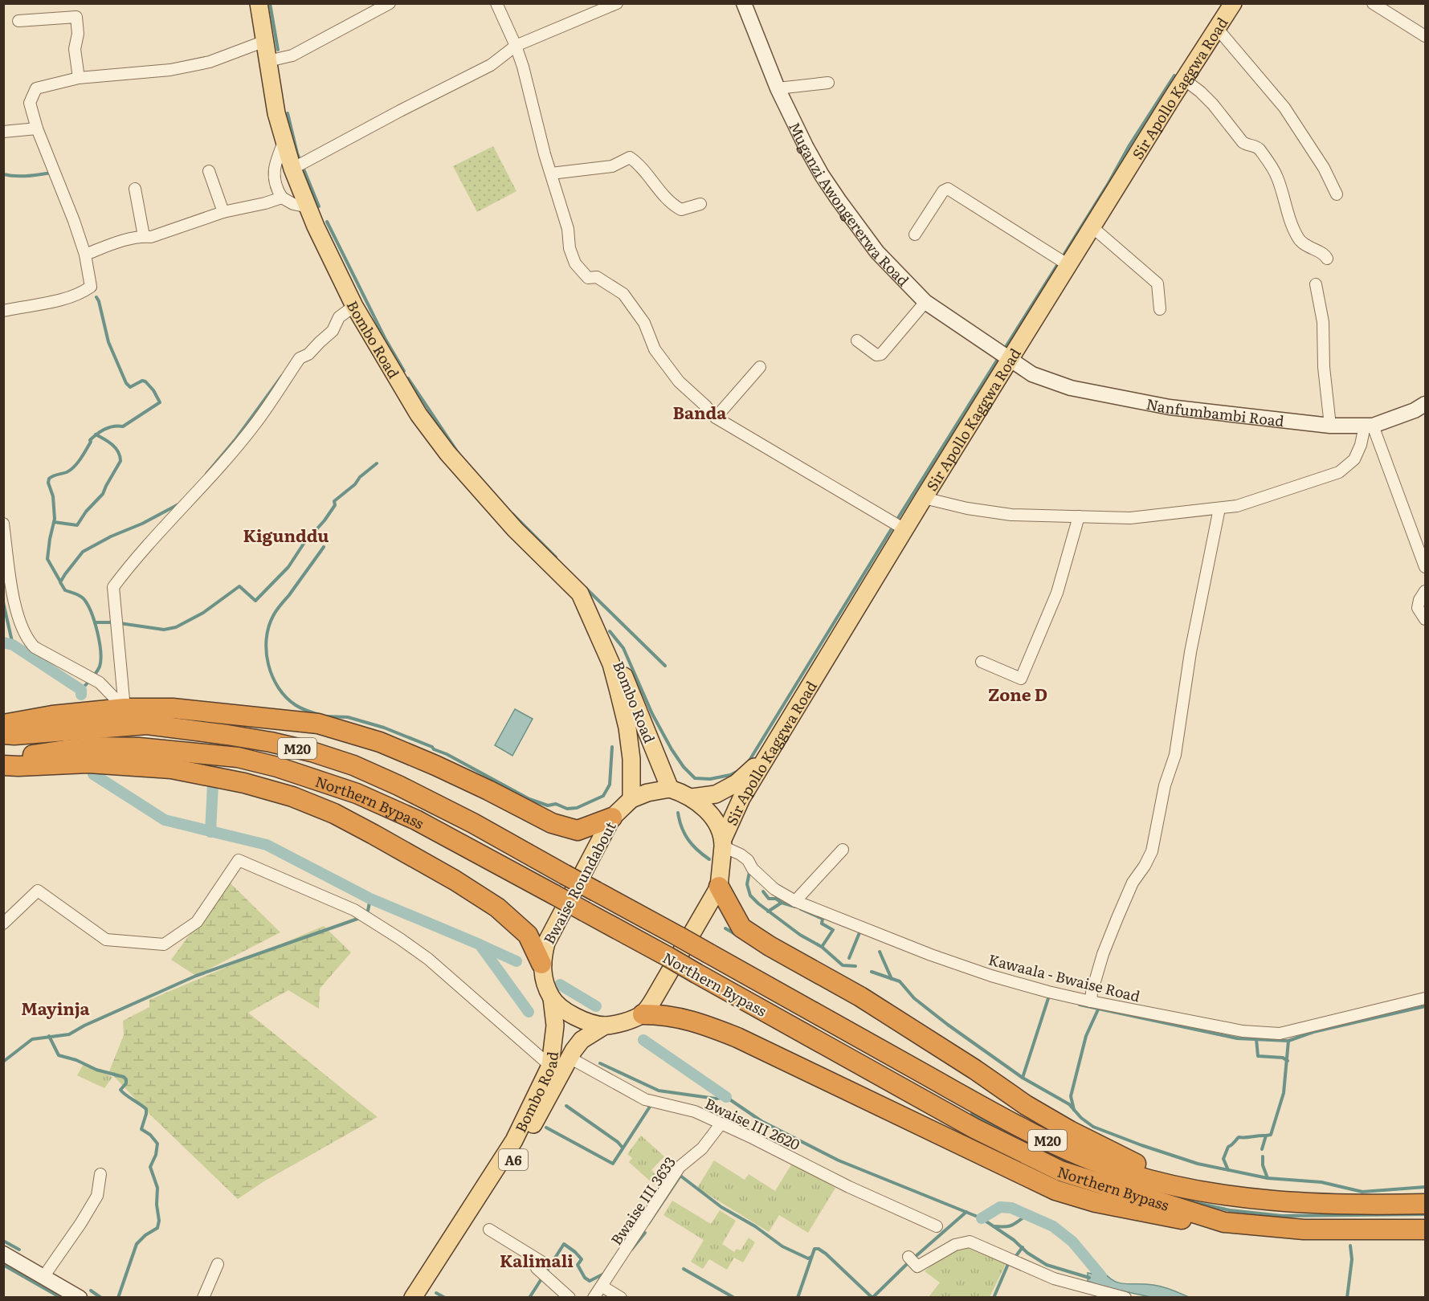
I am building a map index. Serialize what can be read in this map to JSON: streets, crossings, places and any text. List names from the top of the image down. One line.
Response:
{"streets":{"highway":["M20","Northern Bypass"],"main road":["Sir Apollo Kaggwa Road","Bombo Road","Bwaise Roundabout","A6"],"street":["Muganzi Awongererwa Road","Nanfumbambi Road","Kawaala - Bwaise Road","Bwaise III 2620","Bwaise III 3633"]},"crossings":[["Sir Apollo Kaggwa Road","Muganzi Awongererwa Road"],["Sir Apollo Kaggwa Road","Nanfumbambi Road"],["Sir Apollo Kaggwa Road","Kawaala - Bwaise Road"],["Muganzi Awongererwa Road","Nanfumbambi Road"],["Bombo Road","Bwaise Roundabout"],["Bombo Road","Bwaise III 2620"],["Bwaise III 2620","Bwaise III 3633"]],"districts":["Banda","Kigunddu","Zone D","Mayinja","Kalimali"]}
